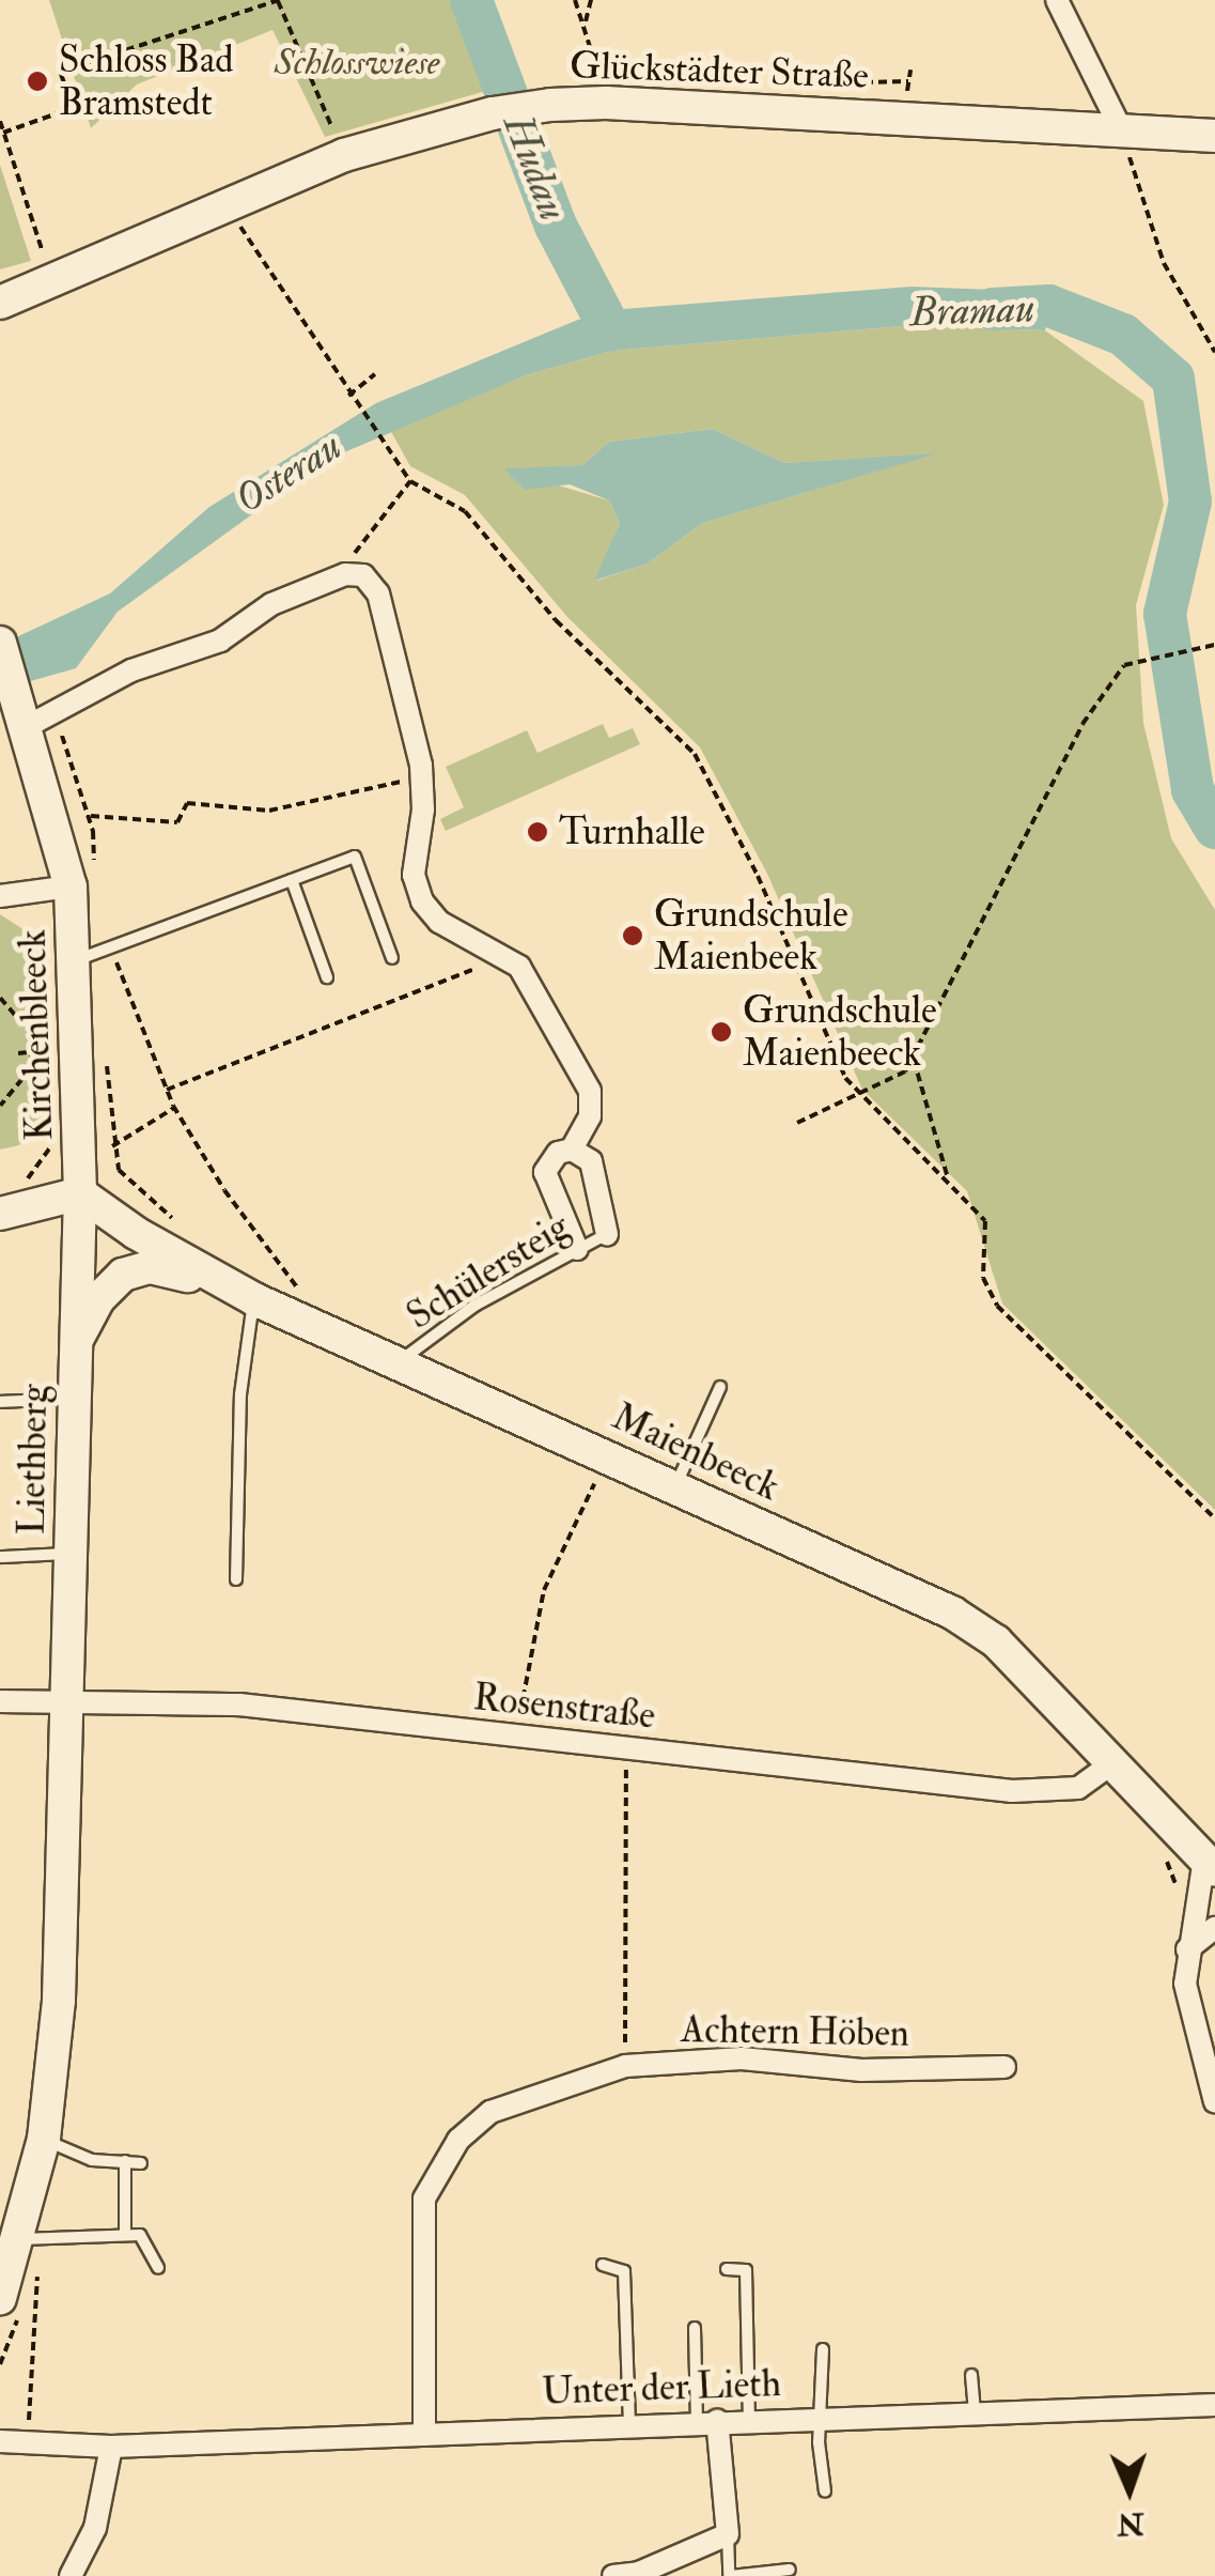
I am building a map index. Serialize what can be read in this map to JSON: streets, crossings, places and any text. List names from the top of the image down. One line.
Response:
{"streets":{"street":["Glückstädter Straße","Kirchenbleeck","Maienbeeck","Liethberg","Rosenstraße","Achtern Höben","Unter der Lieth"],"lane":["Schülersteig"]},"crossings":[["Kirchenbleeck","Maienbeeck"],["Kirchenbleeck","Liethberg"],["Schülersteig","Maienbeeck"],["Maienbeeck","Liethberg"],["Maienbeeck","Rosenstraße"],["Liethberg","Rosenstraße"],["Achtern Höben","Unter der Lieth"]],"water":["Hudau","Bramau","Osterau"],"parks":["Schlosswiese"],"places":["Schloss Bad Bramstedt","Turnhalle","Grundschule Maienbeek","Grundschule Maienbeeck"],"north":"bottom"}
